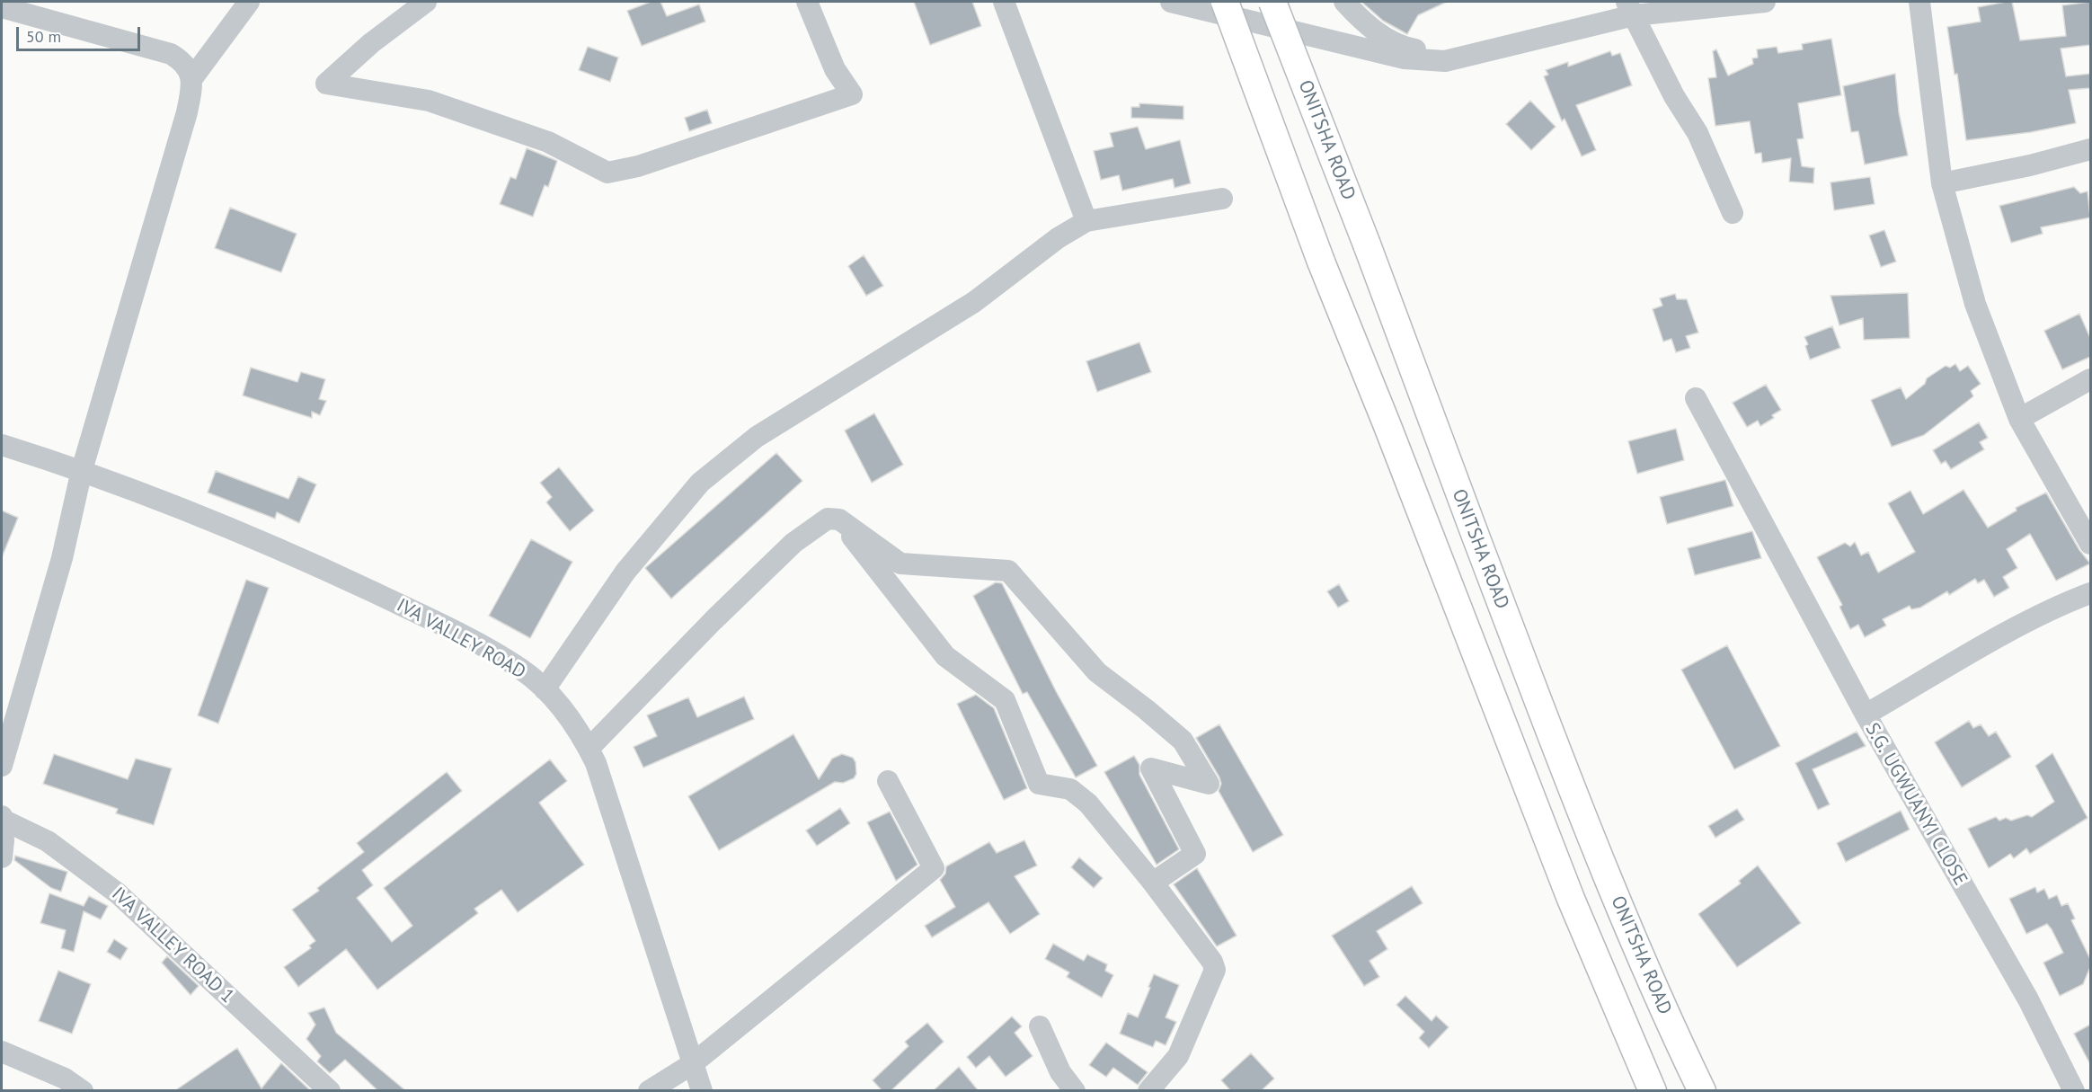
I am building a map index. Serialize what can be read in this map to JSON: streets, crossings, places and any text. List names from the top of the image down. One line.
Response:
{"streets":{"main road":["ONITSHA ROAD"],"street":["IVA VALLEY ROAD","S.G. UGWUANYI CLOSE","IVA VALLEY ROAD 1"]},"scale_bar":"50 m"}
